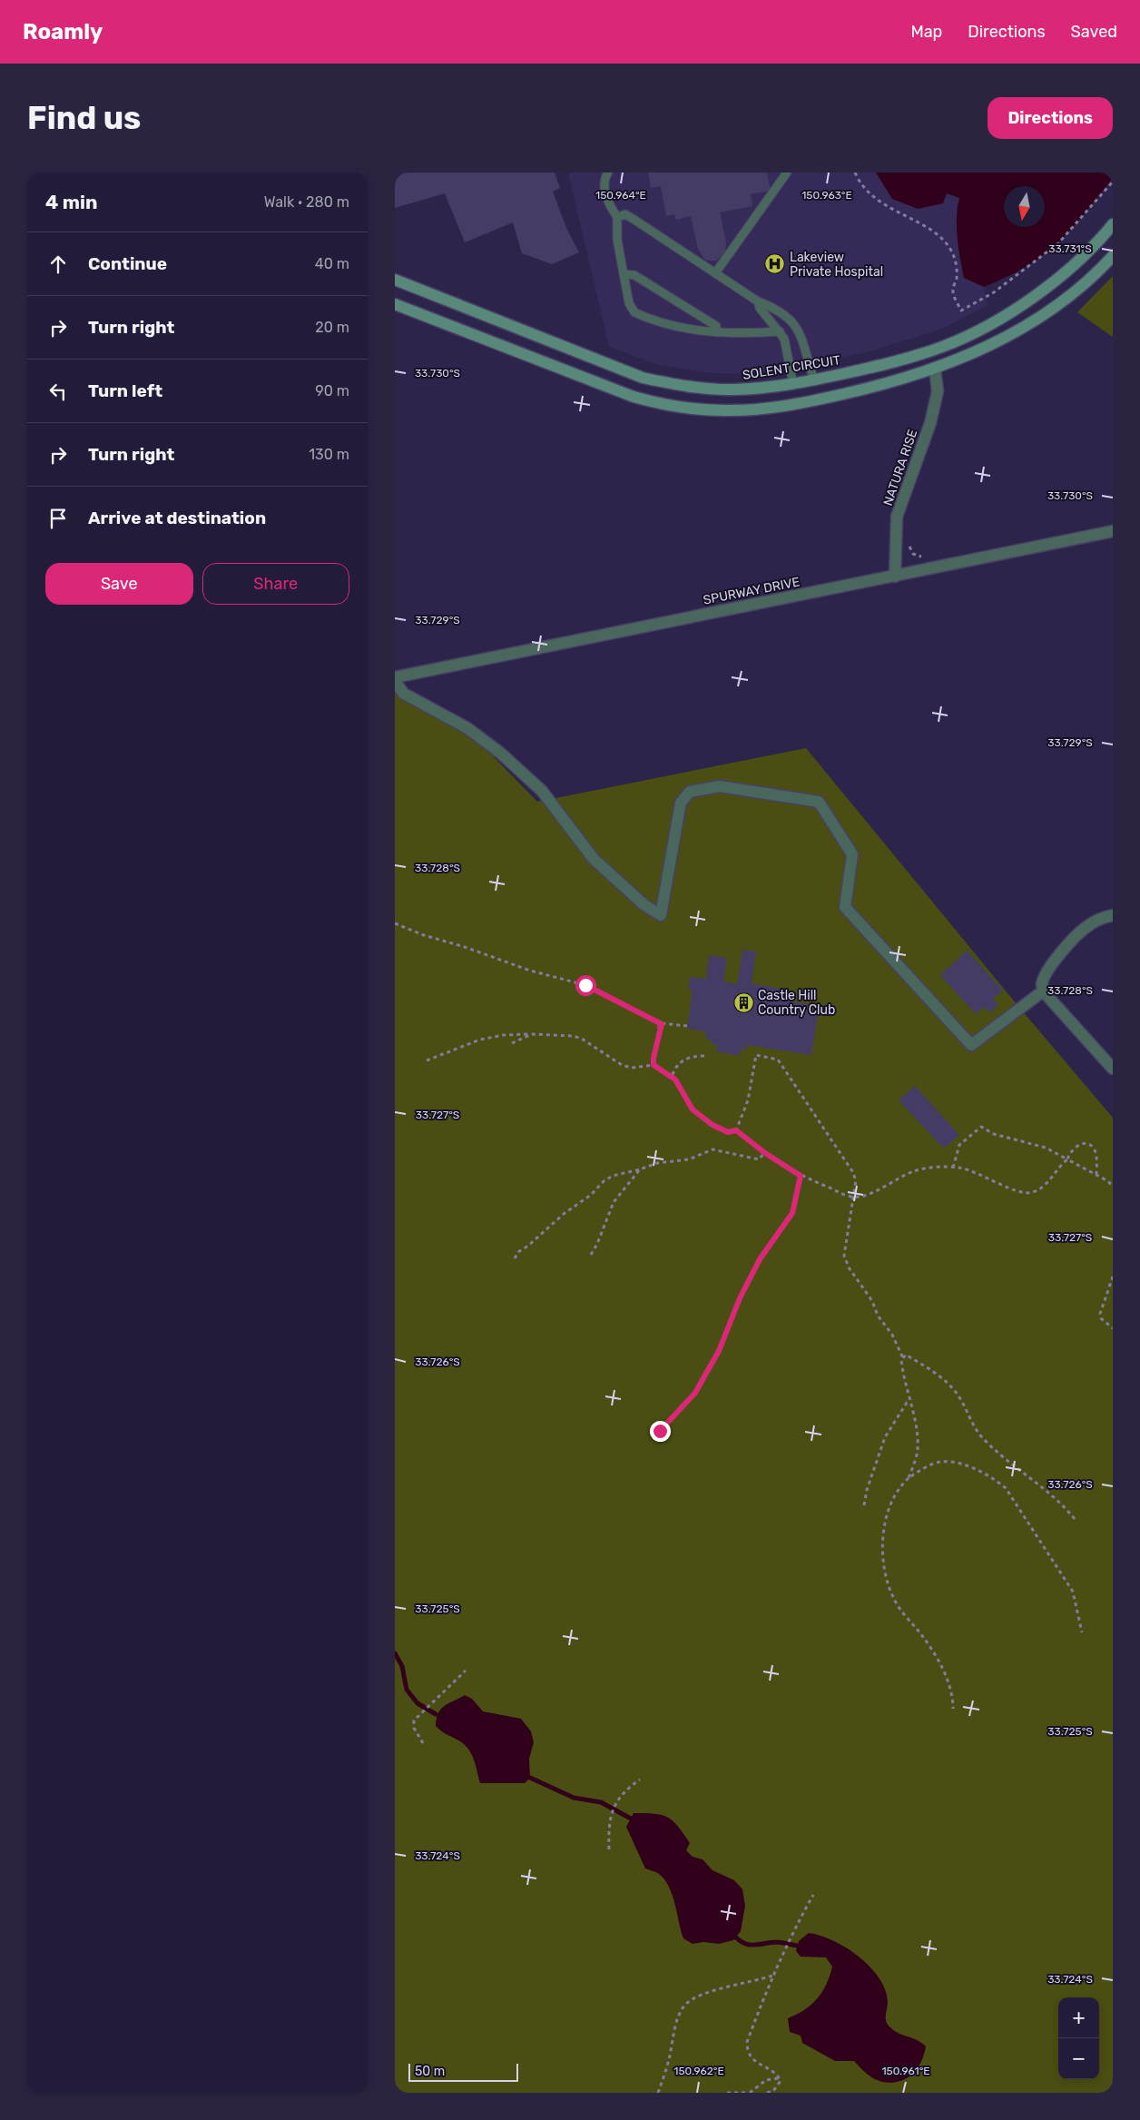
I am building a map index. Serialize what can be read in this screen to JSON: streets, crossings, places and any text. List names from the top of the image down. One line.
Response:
{"streets":{"street":["SOLENT CIRCUIT","NATURA RISE","SPURWAY DRIVE"]},"crossings":[["NATURA RISE","SPURWAY DRIVE"]],"places":{"hospital":["Lakeview Private Hospital"],"building":["Castle Hill Country Club"]},"scale_bar":"50 m","north":"bottom","page":{"header":"Roamly","nav":["Map","Directions","Saved"],"buttons":["Directions",["Save","Share"]],"title":"Find us","heading":["4 min","Walk · 280 m"],"list":[["Continue","40 m"],["Turn right","20 m"],["Turn left","90 m"],["Turn right","130 m"],"Arrive at destination"],"map_buttons":["+","−"],"scale":"50 m"},"coordinates":["150.964°E","150.963°E","33.731°S","33.730°S","33.729°S","33.728°S","33.727°S","33.726°S","33.725°S","33.724°S","150.962°E","150.961°E"]}
